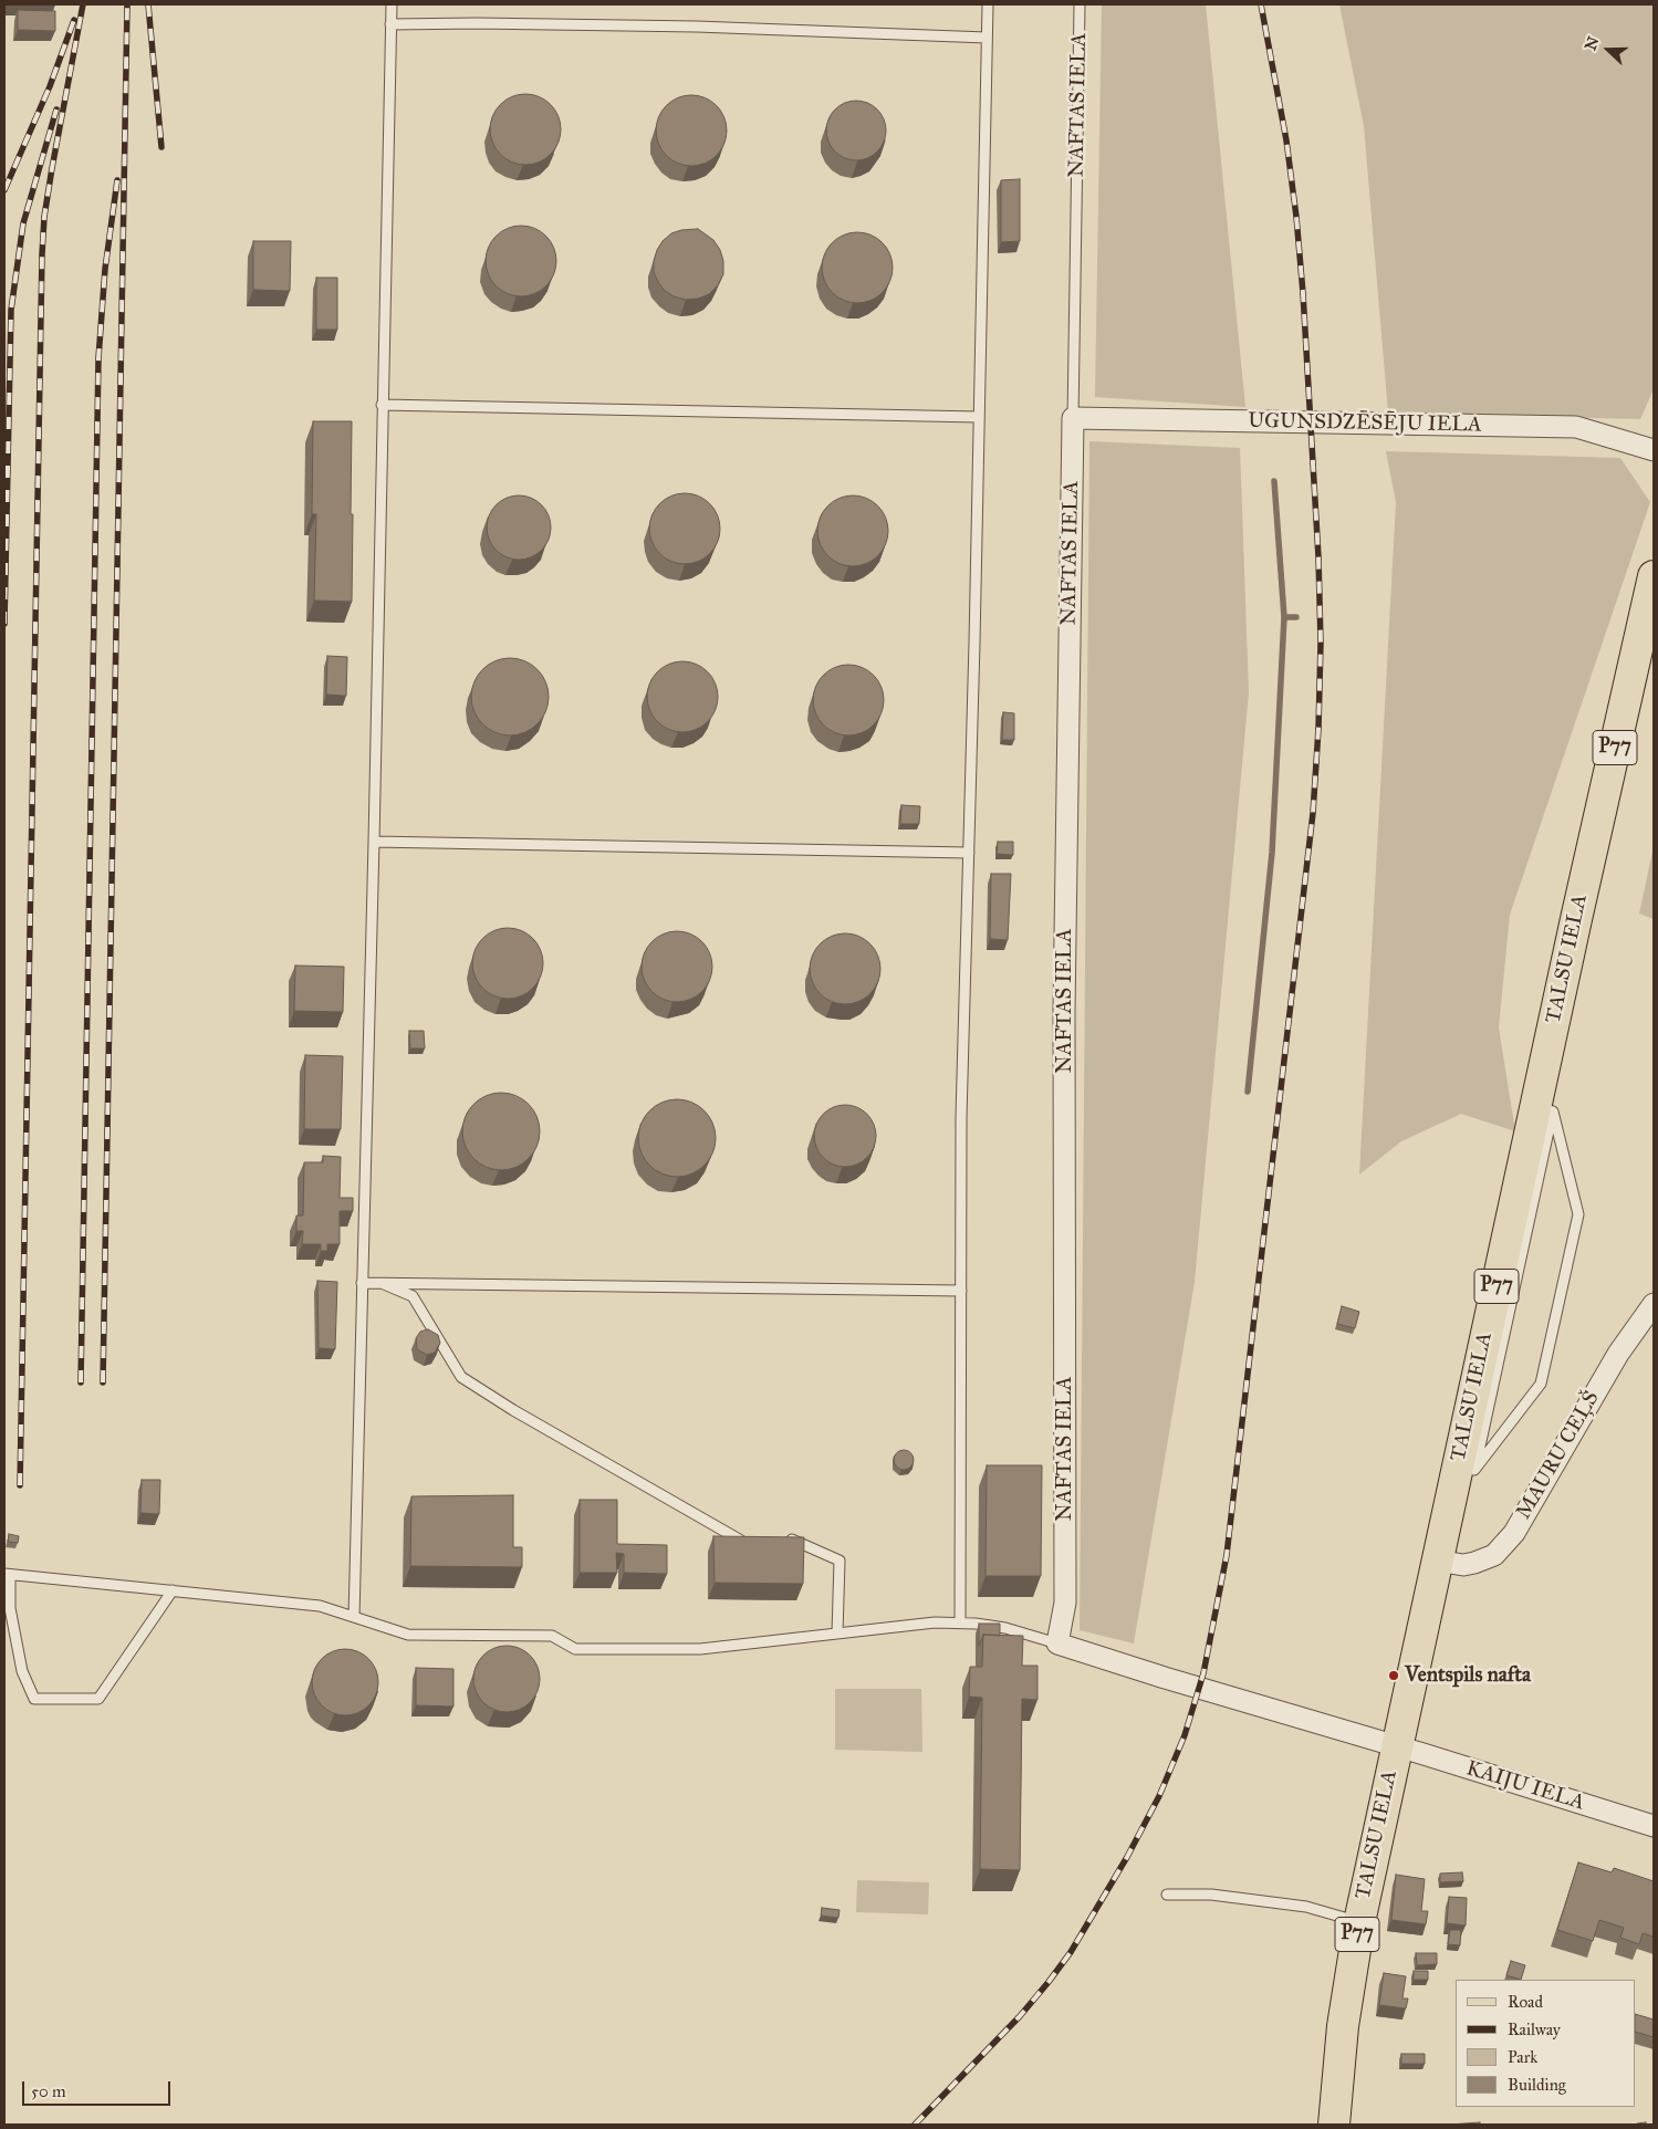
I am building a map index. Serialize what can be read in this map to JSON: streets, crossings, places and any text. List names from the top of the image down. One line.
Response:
{"streets":{"main road":["P77","TALSU IELA"],"street":["NAFTAS IELA","UGUNSDZĒSĒJU IELA","MAURU CEĻŠ","KAIJU IELA"]},"crossings":[["NAFTAS IELA","UGUNSDZĒSĒJU IELA"],["TALSU IELA","MAURU CEĻŠ"],["TALSU IELA","KAIJU IELA"]],"places":["Ventspils nafta"],"legend":["Road","Railway","Park","Building"],"scale_bar":"50 m","north":"left"}
